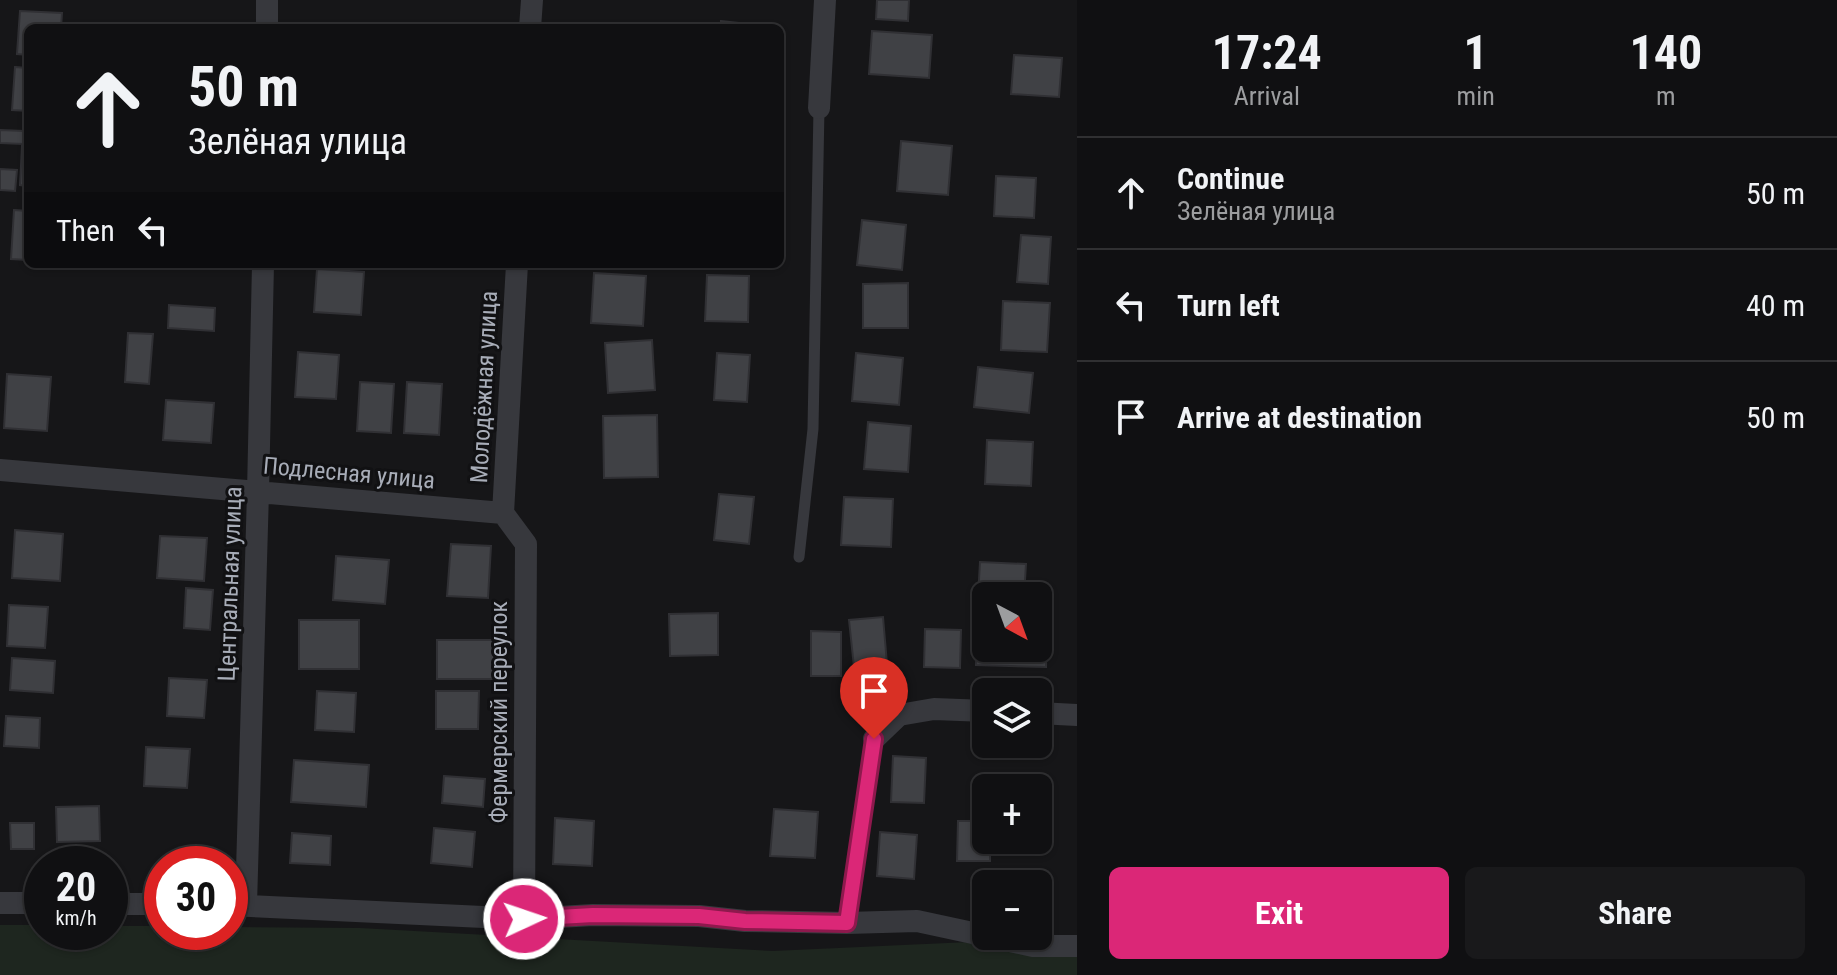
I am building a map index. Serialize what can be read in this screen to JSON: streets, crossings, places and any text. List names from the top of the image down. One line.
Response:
{"streets":{"street":["Молодёжная улица","Подлесная улица","Центральная улица","Фермерский переулок"]},"crossings":[["Молодёжная улица","Подлесная улица"],["Молодёжная улица","Фермерский переулок"],["Подлесная улица","Центральная улица"],["Подлесная улица","Фермерский переулок"]],"north":"bottom right","page":{"eta":["17:24","Arrival","1","min","140","m"],"turn":["50 m","Зелёная улица"],"list":[{"name":"Continue","note":"Зелёная улица","value":"50 m"},{"name":"Turn left","value":"40 m"},{"name":"Arrive at destination","value":"50 m"}],"then":"Then","map_buttons":["+","−"],"speed":"20 km/h","limit":"30","buttons":["Exit","Share"]}}
